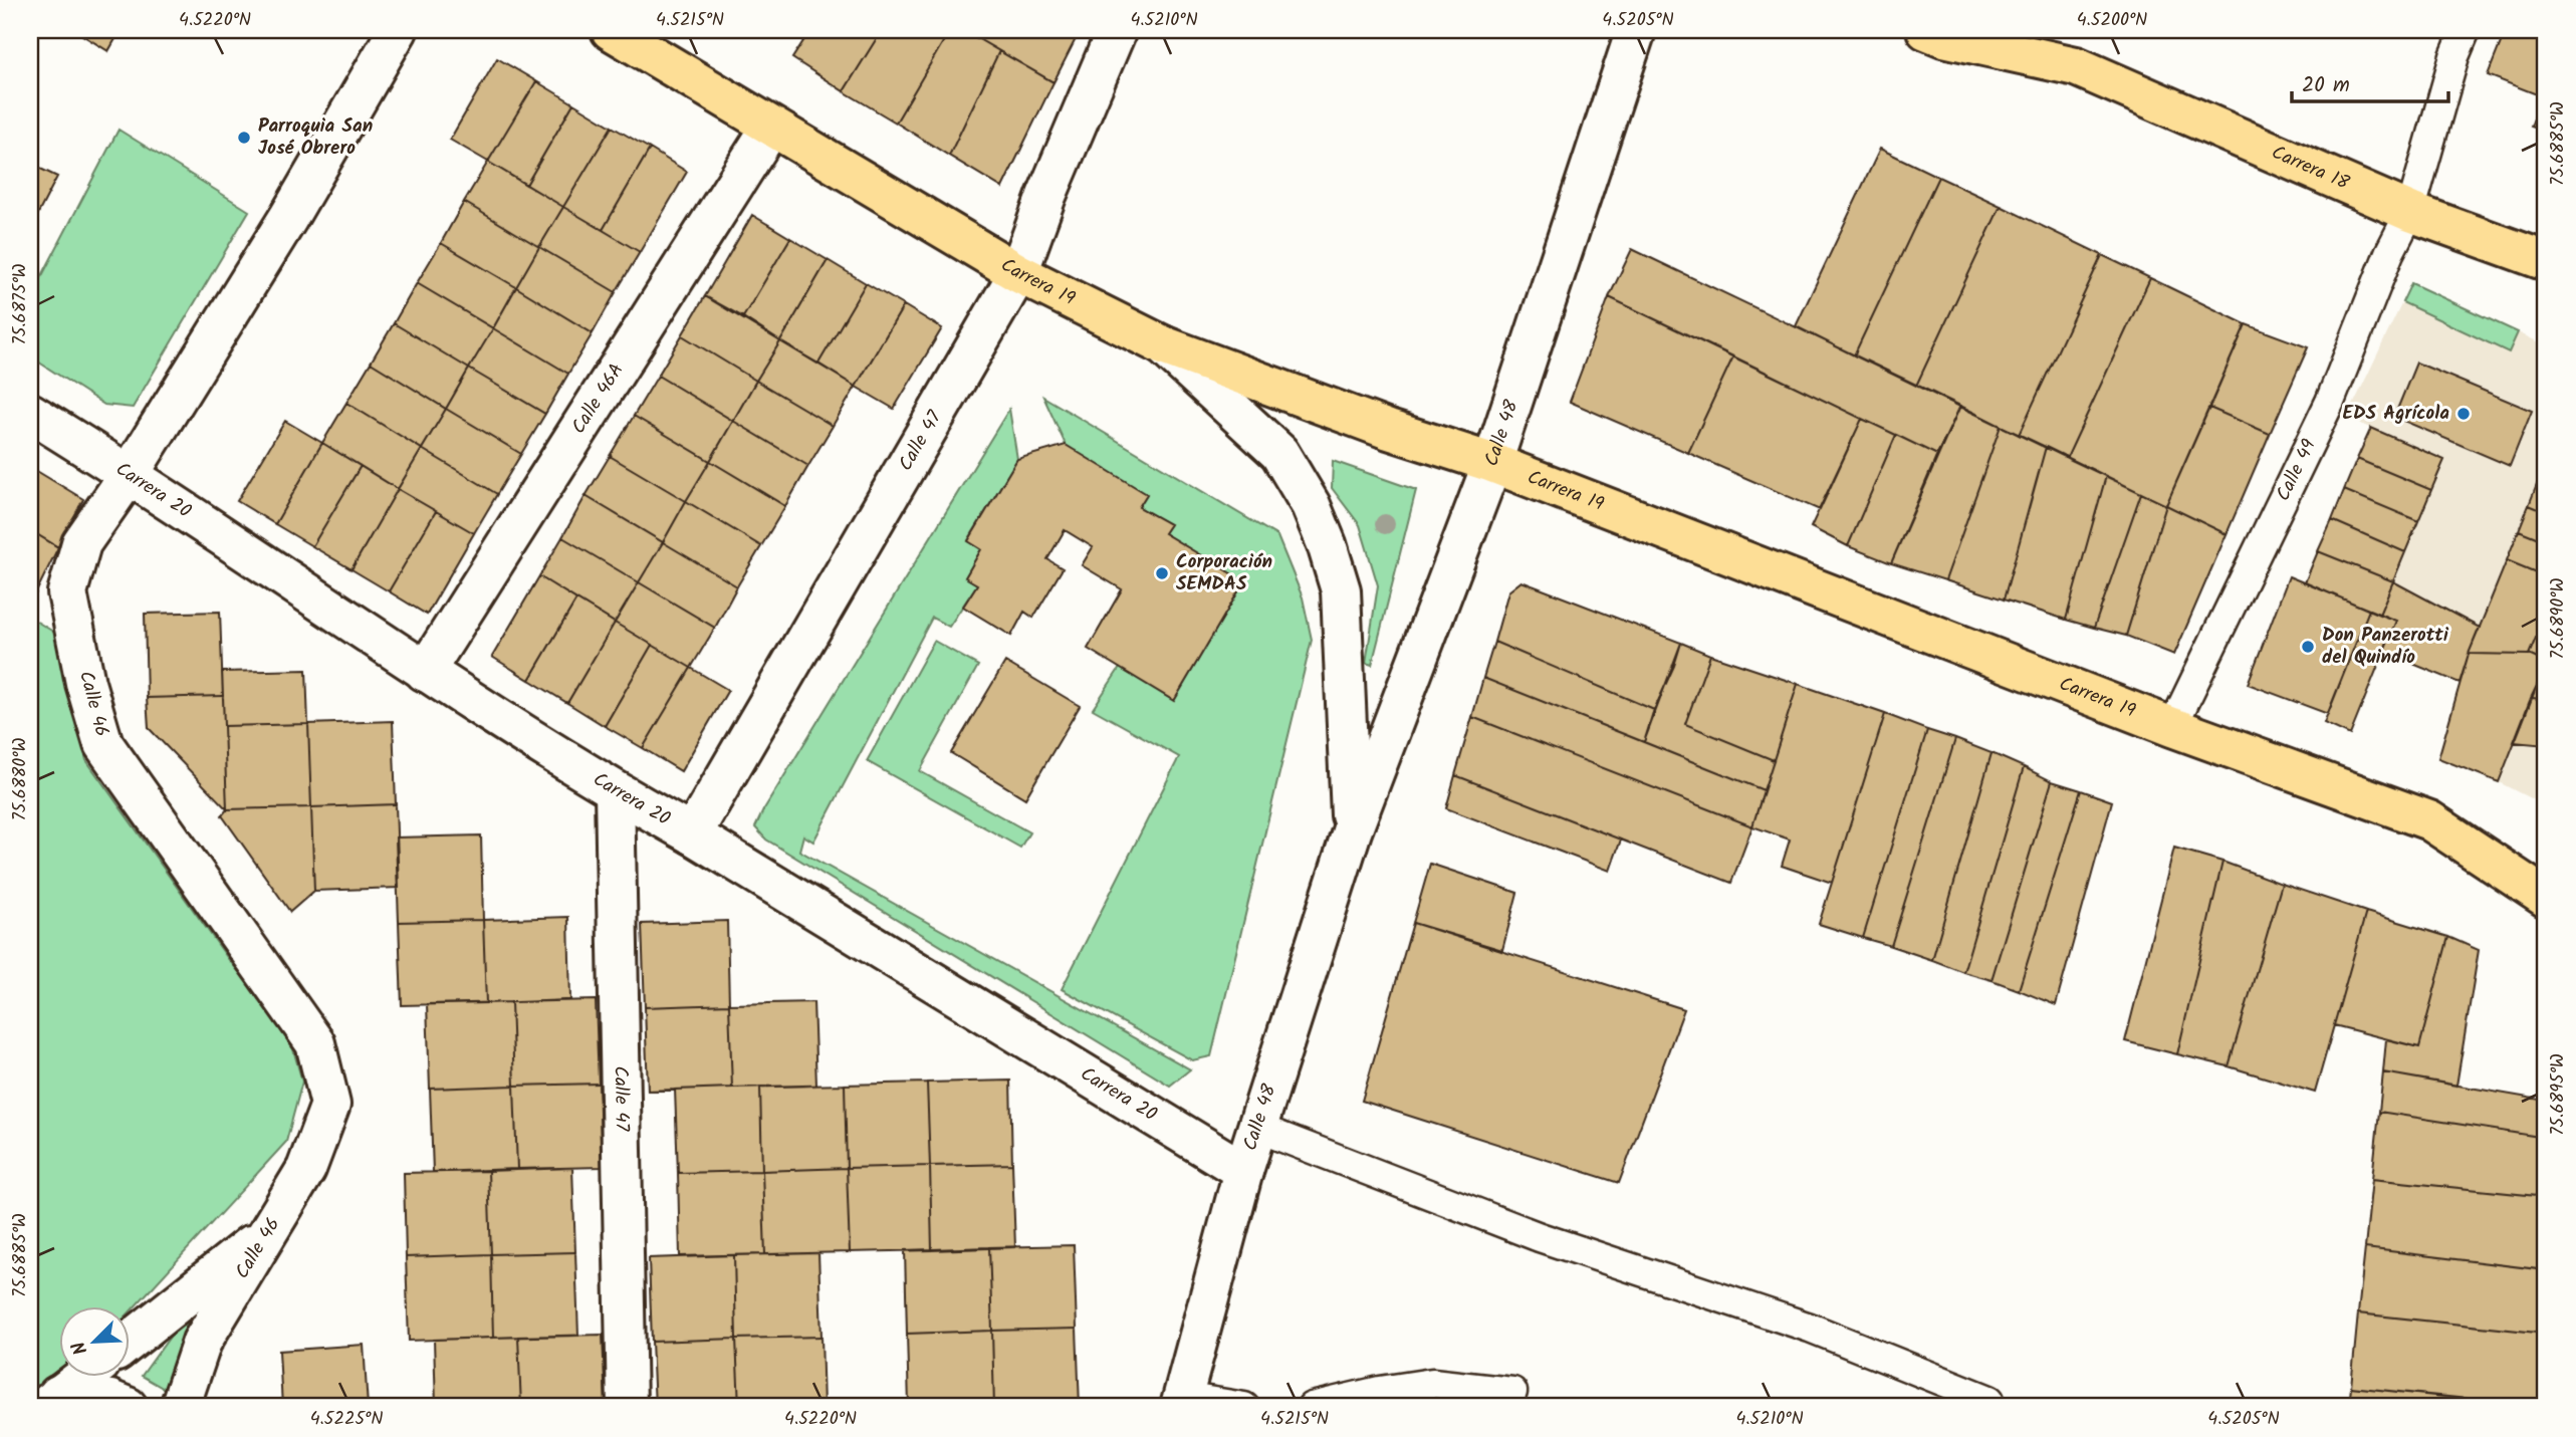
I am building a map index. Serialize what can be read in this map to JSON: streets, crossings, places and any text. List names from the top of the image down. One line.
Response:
{"streets":{"main road":["Carrera 18","Carrera 19"],"street":["Calle 46A","Calle 48","Calle 47","Carrera 20","Calle 46"],"lane":["Calle 49"]},"crossings":[["Carrera 18","Calle 49"],["Carrera 19","Calle 46A"],["Carrera 19","Calle 48"],["Carrera 19","Calle 47"],["Carrera 19","Calle 49"],["Calle 46A","Carrera 20"],["Calle 48","Carrera 20"],["Calle 47","Carrera 20"],["Carrera 20","Calle 46"]],"places":["Parroquia San José Obrero","EDS Agrícola","Corporación SEMDAS","Don Panzerotti del Quindío"],"scale_bar":"20 m","north":"bottom left","coordinates":["4.5220°N","4.5215°N","4.5210°N","4.5205°N","4.5200°N","75.6885°W","75.6875°W","75.6890°W","75.6880°W","75.6895°W","4.5225°N"]}
